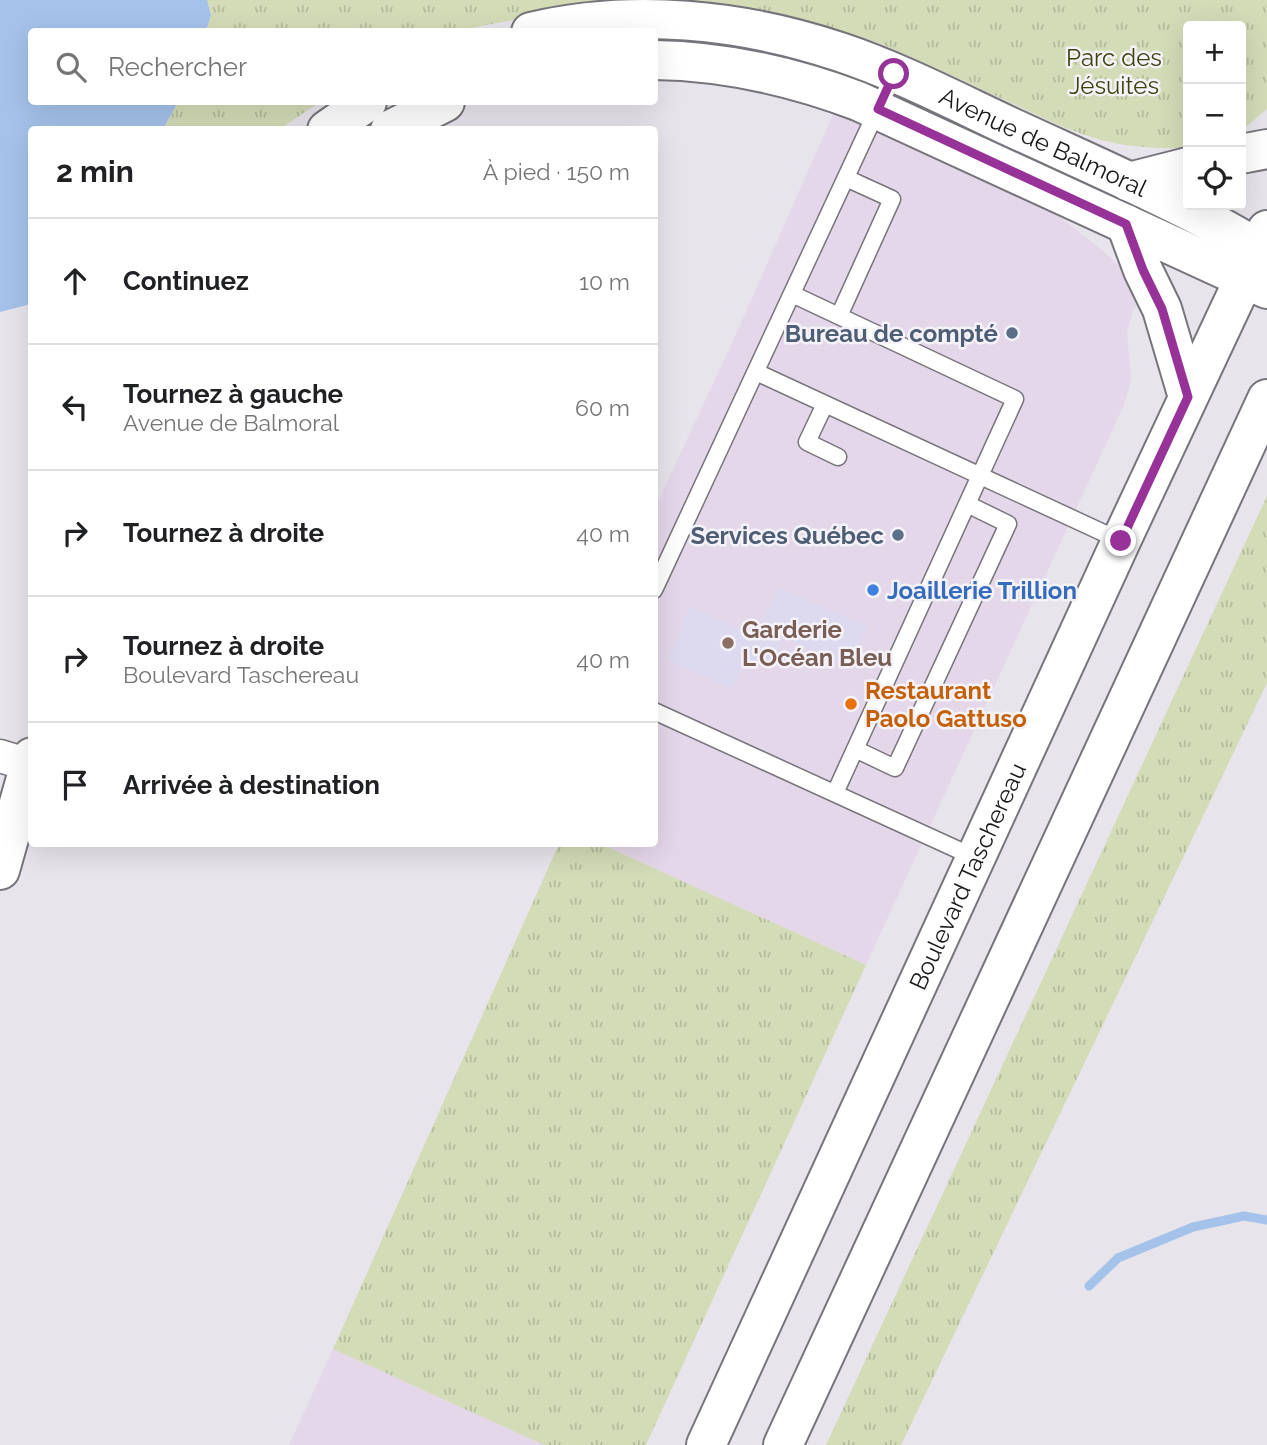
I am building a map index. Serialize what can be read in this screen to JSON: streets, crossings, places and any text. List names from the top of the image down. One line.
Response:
{"streets":{"main road":["Avenue de Balmoral","Boulevard Taschereau"]},"crossings":[["Avenue de Balmoral","Boulevard Taschereau"]],"parks":["Parc des Jésuites"],"places":["Bureau de compté","Services Québec","Joaillerie Trillion","Garderie L'Océan Bleu","Restaurant Paolo Gattuso"],"page":{"map_buttons":["+","−"],"search":"Rechercher","heading":["2 min","À pied · 150 m"],"list":[["Continuez","10 m"],["Tournez à gauche","Avenue de Balmoral","60 m"],["Tournez à droite","40 m"],["Tournez à droite","Boulevard Taschereau","40 m"],"Arrivée à destination"]}}
